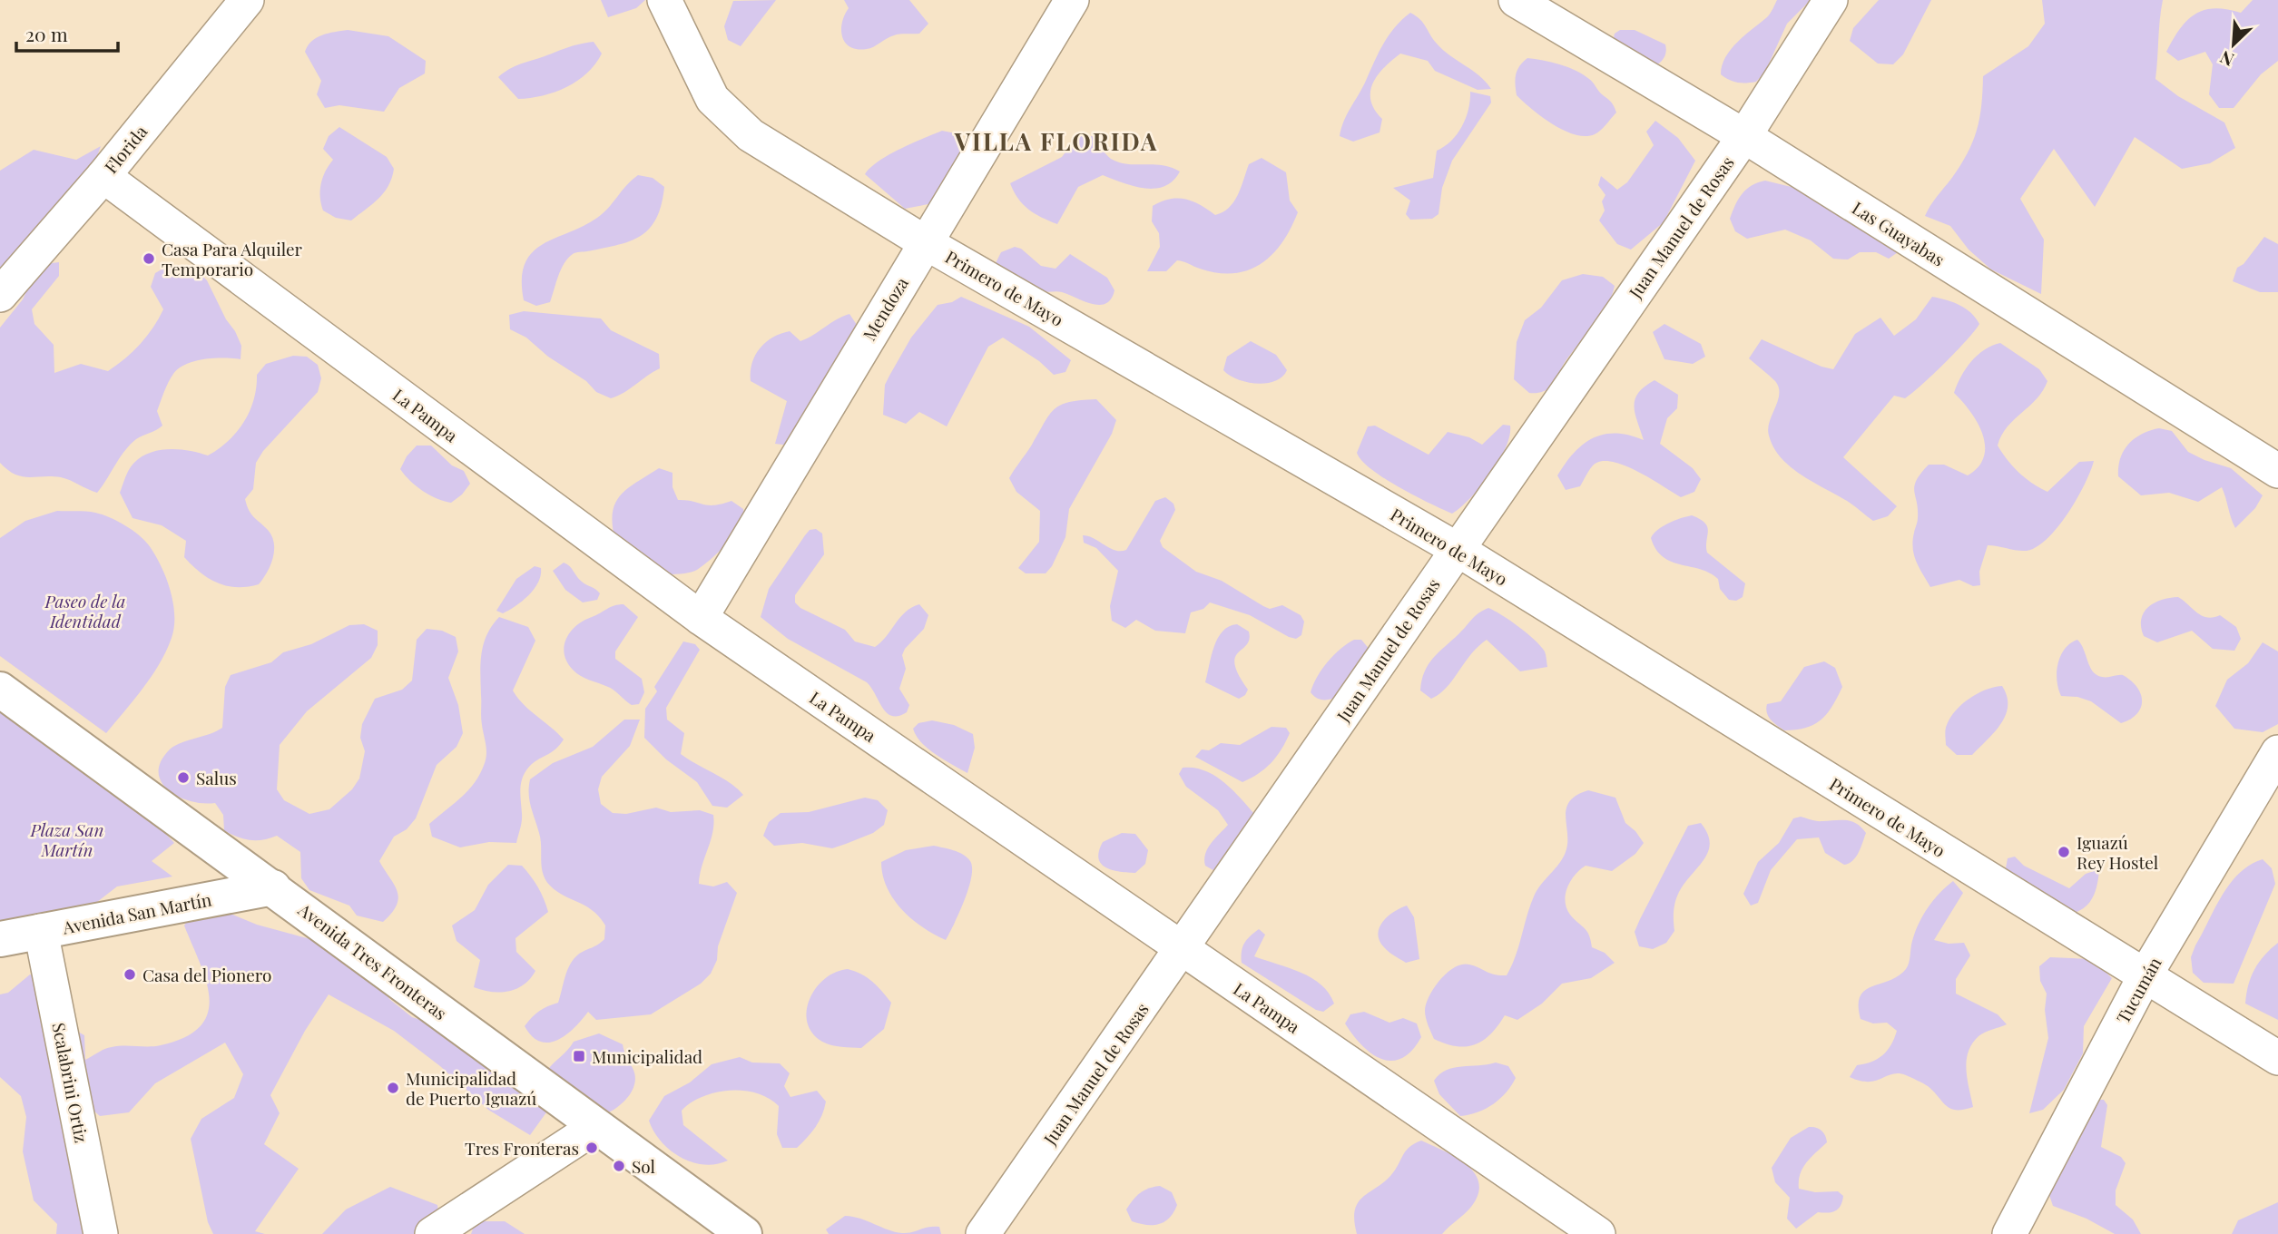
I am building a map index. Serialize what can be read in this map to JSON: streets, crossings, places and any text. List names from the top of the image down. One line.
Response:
{"streets":{"main road":["Avenida San Martín","Avenida Tres Fronteras"],"street":["Florida","Juan Manuel de Rosas","Las Guayabas","Primero de Mayo","Mendoza","La Pampa","Tucumán","Scalabrini Ortiz"]},"crossings":[["Florida","La Pampa"],["Juan Manuel de Rosas","Las Guayabas"],["Juan Manuel de Rosas","Primero de Mayo"],["Juan Manuel de Rosas","La Pampa"],["Primero de Mayo","Mendoza"],["Primero de Mayo","Tucumán"],["Mendoza","La Pampa"],["Avenida San Martín","Avenida Tres Fronteras"],["Avenida San Martín","Scalabrini Ortiz"]],"districts":["VILLA FLORIDA"],"parks":["Paseo de la Identidad","Plaza San Martín"],"places":{"other":["Casa Para Alquiler Temporario","Salus","Iguazú Rey Hostel","Casa del Pionero","Municipalidad de Puerto Iguazú","Tres Fronteras","Sol"],"transit":["Municipalidad"]},"scale_bar":"20 m","north":"bottom left"}
